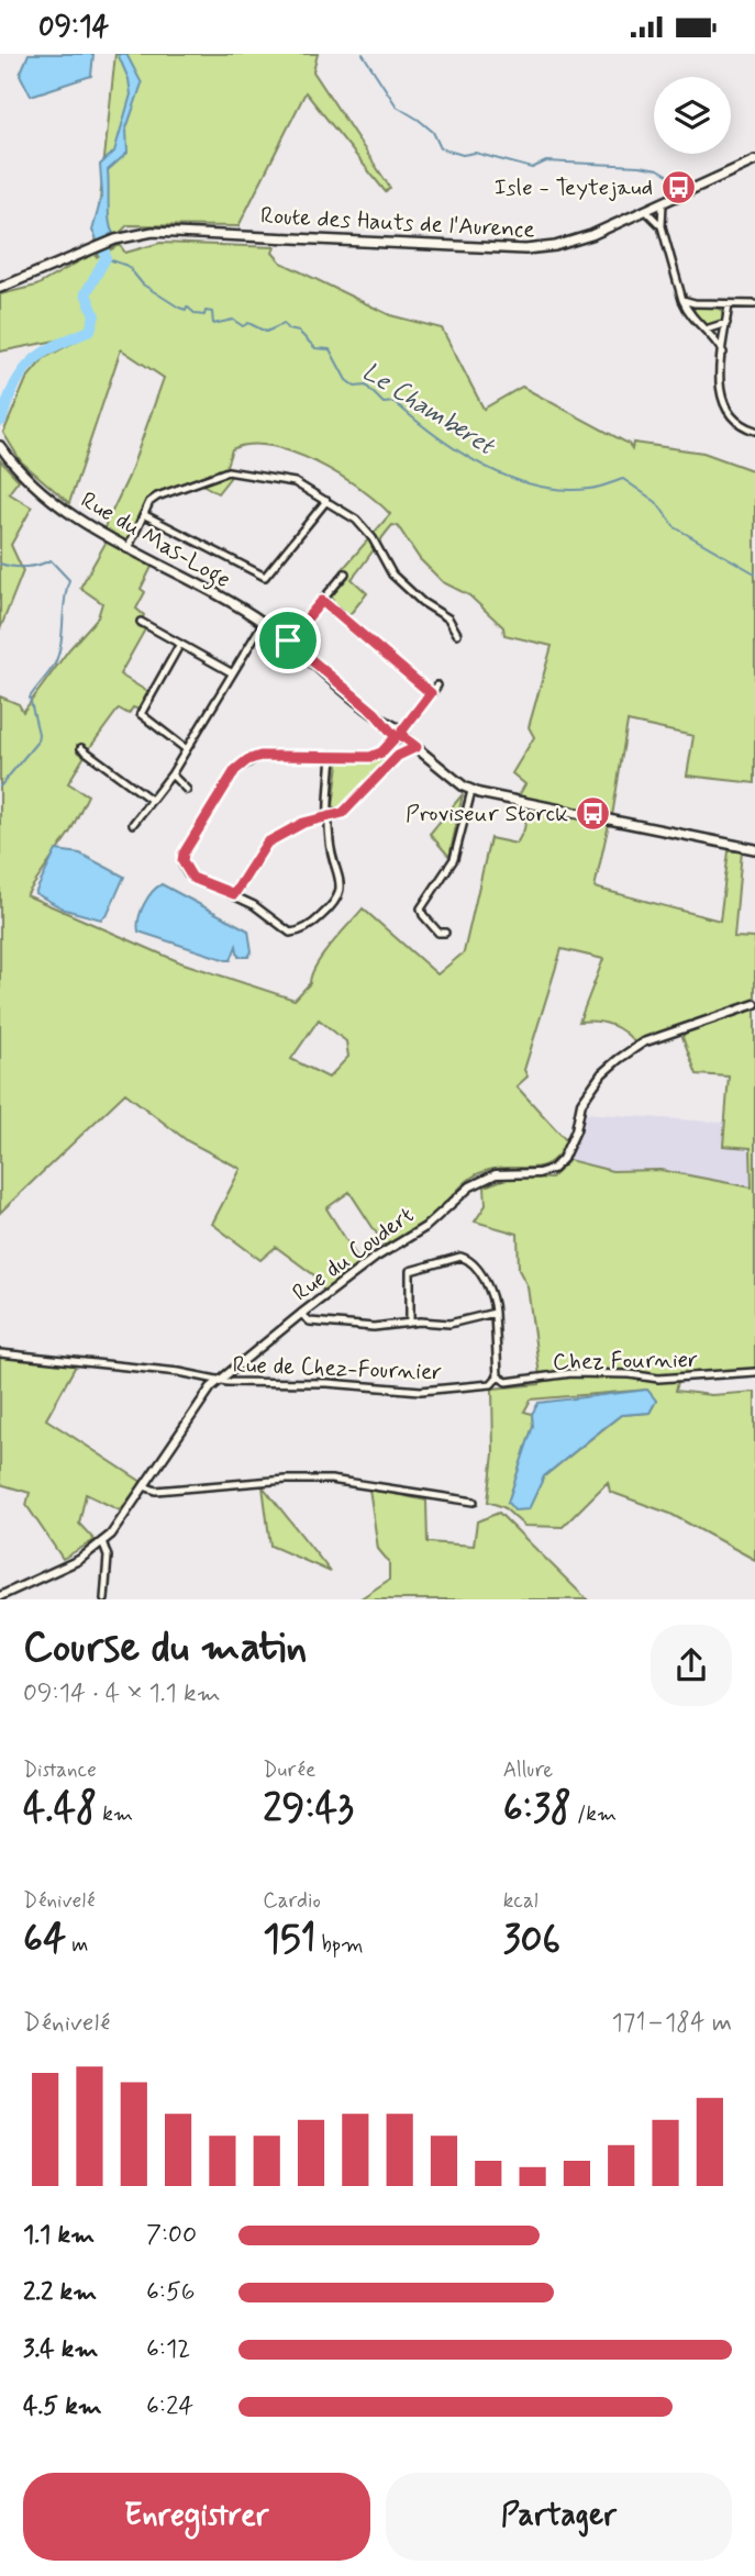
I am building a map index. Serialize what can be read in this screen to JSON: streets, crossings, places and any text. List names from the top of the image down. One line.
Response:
{"streets":{"main road":["Route des Hauts de l'Aurence","Rue du Mas-Loge"],"street":["Rue du Coudert","Chez Fournier","Rue de Chez-Fournier"]},"crossings":[["Rue du Coudert","Rue de Chez-Fournier"],["Chez Fournier","Rue de Chez-Fournier"]],"water":["Le Chamberet"],"places":{"bus stop":["Isle - Teytejaud","Proviseur Storck"]},"page":{"status":"09:14","heading":["Course du matin","09:14 · 4 × 1.1 km"],"stats":[["Distance","4.48 km"],["Durée","29:43"],["Allure","6:38 /km"],["Dénivelé","64 m"],["Cardio","151 bpm"],["kcal","306"]],"chart":["Dénivelé","171–184 m"],"list":[{"name":"1.1 km","note":"7:00"},{"name":"2.2 km","note":"6:56"},{"name":"3.4 km","note":"6:12"},{"name":"4.5 km","note":"6:24"}],"buttons":["Enregistrer","Partager"]}}
